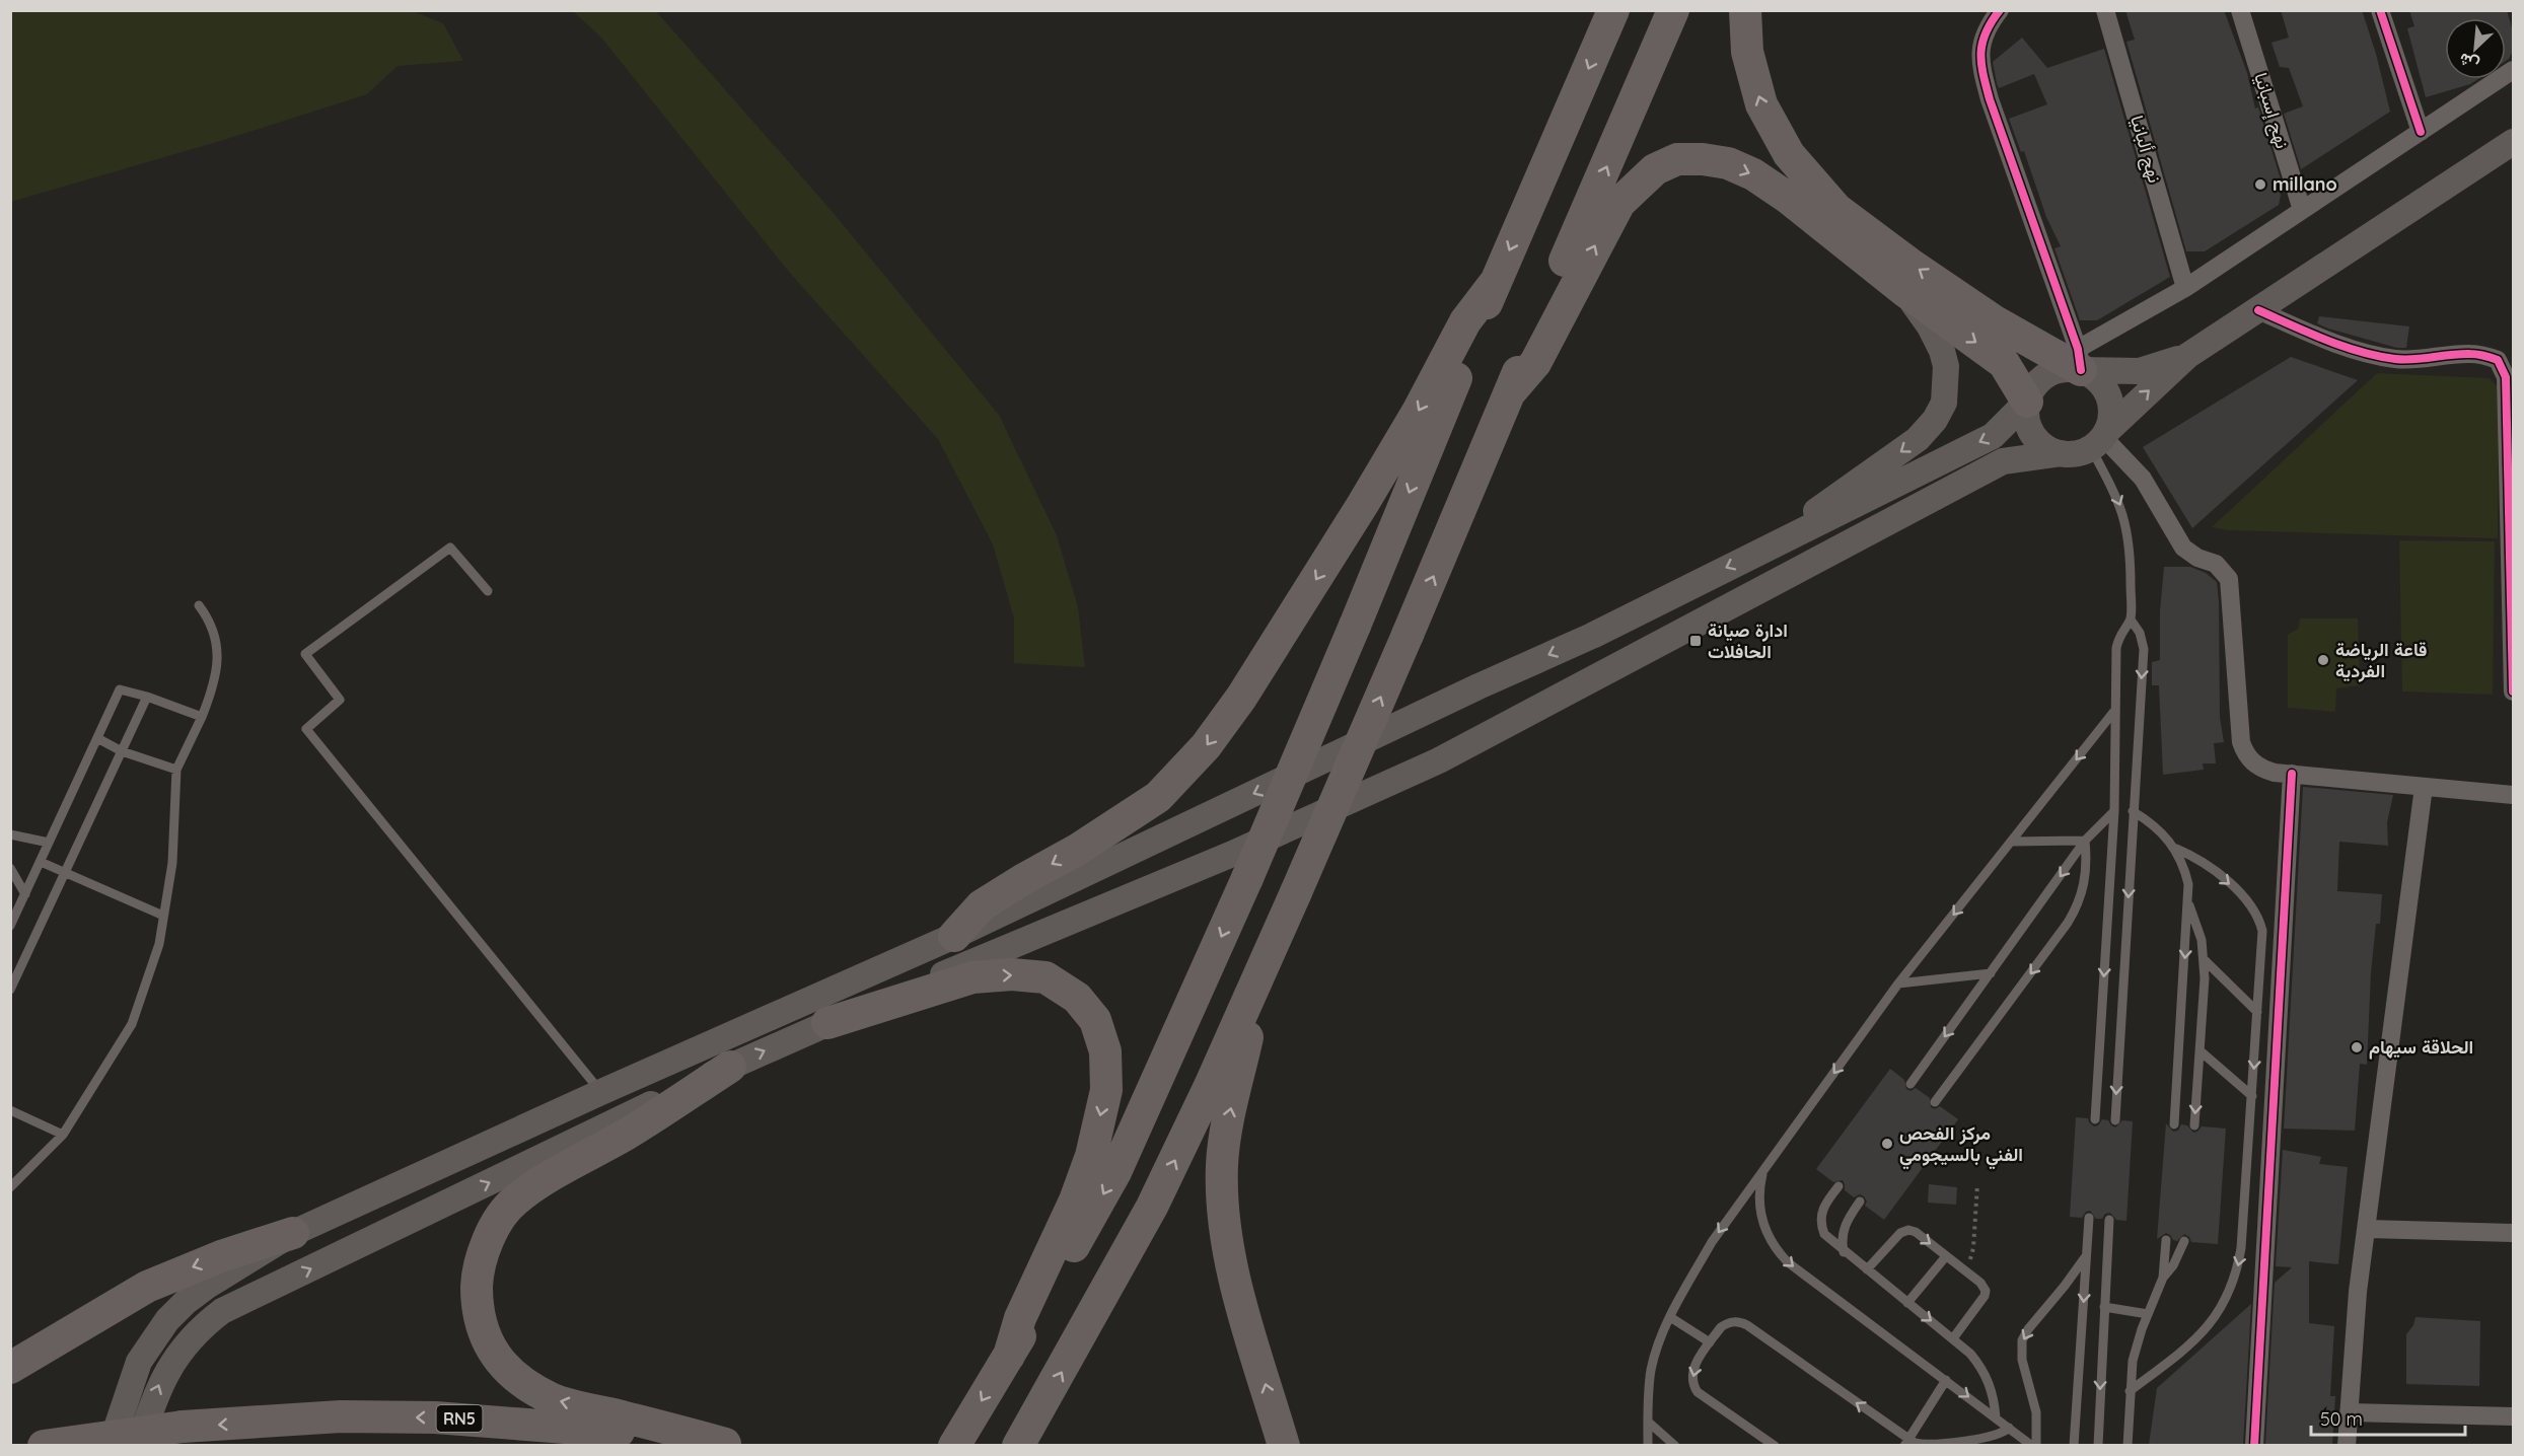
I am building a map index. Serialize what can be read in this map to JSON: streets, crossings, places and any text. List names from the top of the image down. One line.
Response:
{"streets":{"highway":["RN5"],"street":["نهج إسبانيا","نهج ألبانيا"]},"places":{"other":["millano","قاعة الرياضة الفردية","الحلاقة سيهام","مركز الفحص الفني بالسيجومي"],"transit":["ادارة صيانة الحافلات"]},"scale_bar":"50 m","north":"bottom left"}
